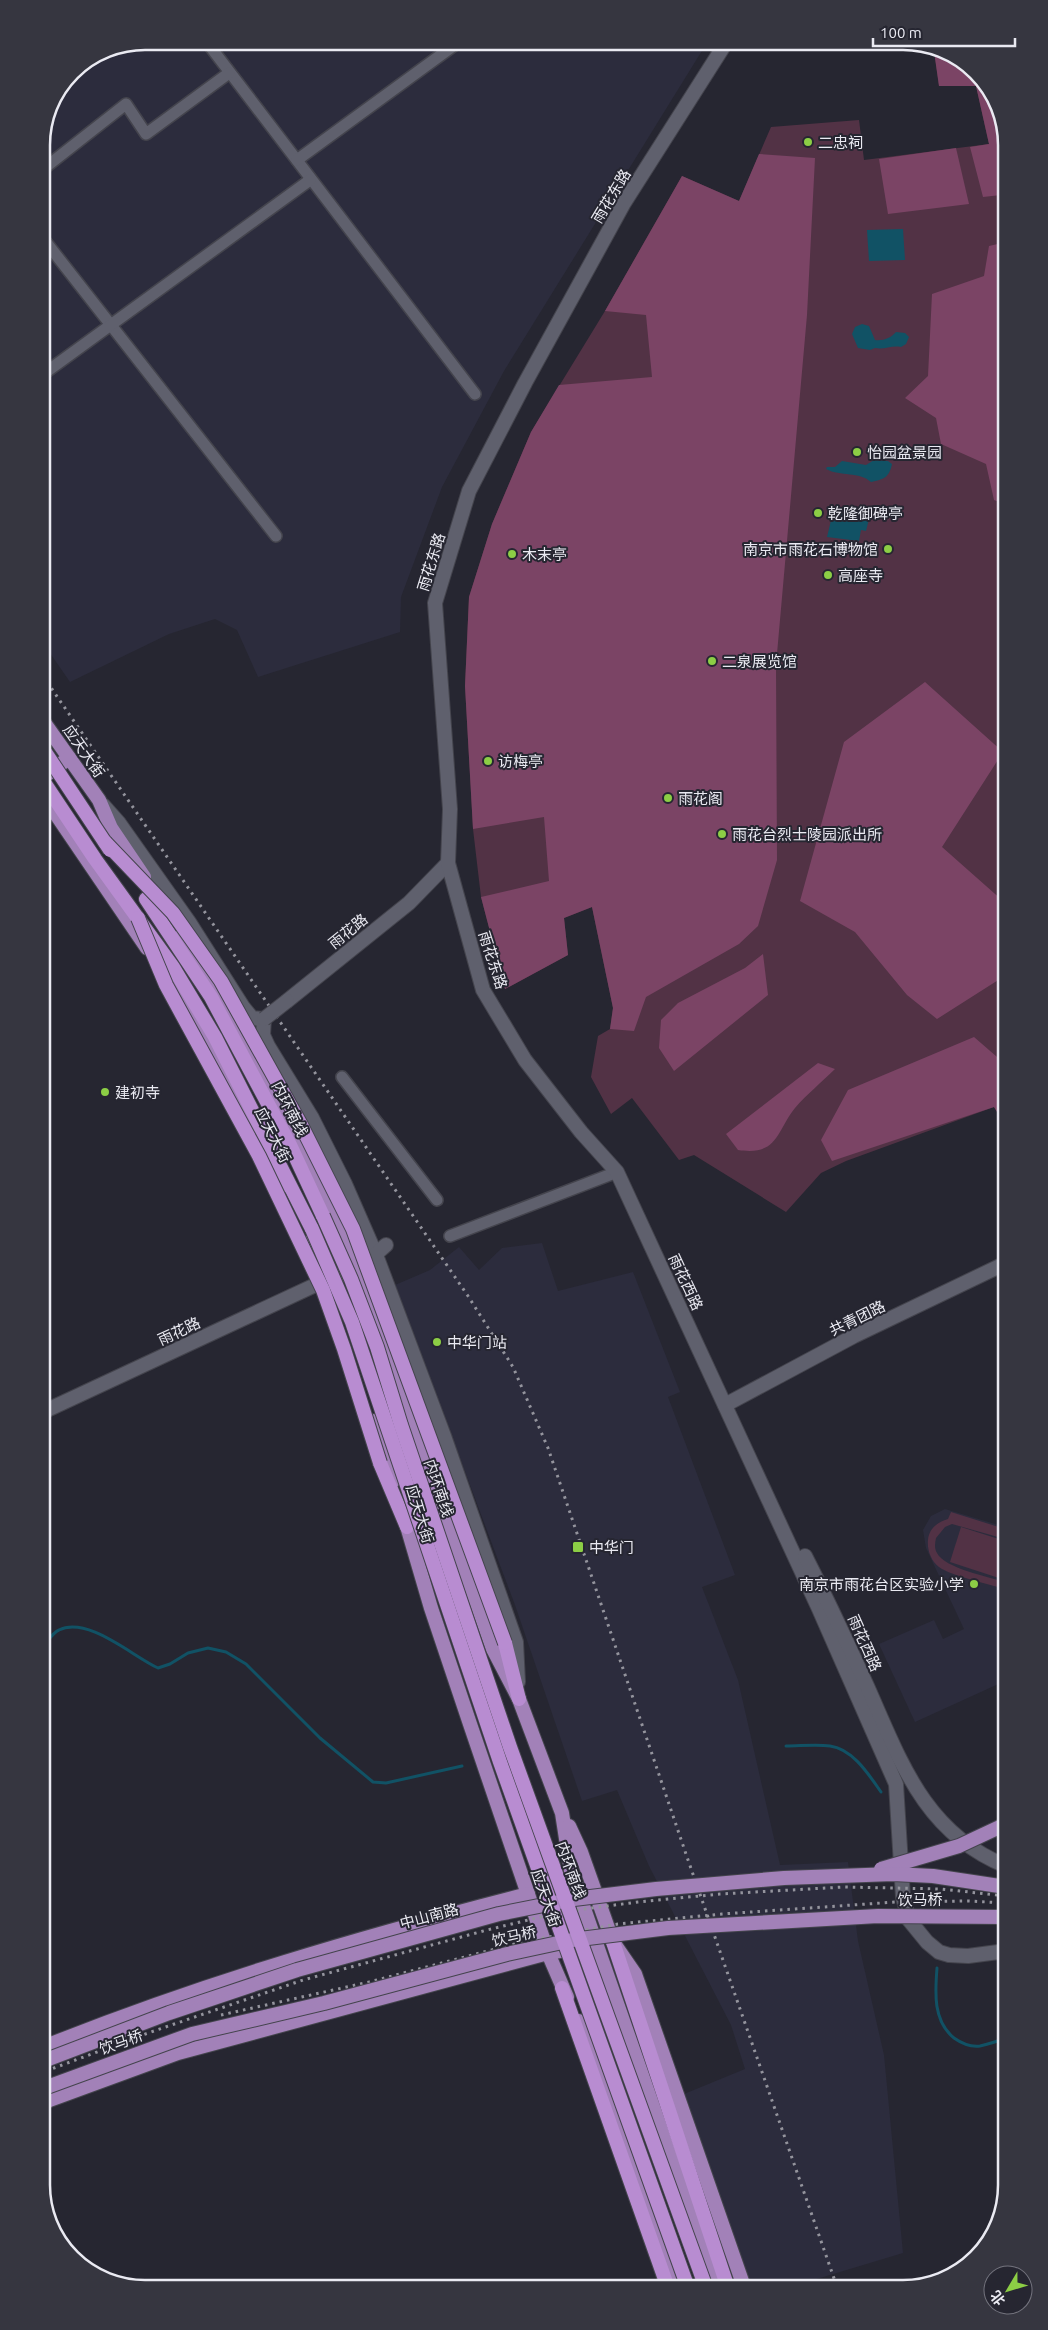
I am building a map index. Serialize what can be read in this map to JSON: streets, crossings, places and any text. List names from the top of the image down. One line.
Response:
{"streets":{"highway":["内环南线"],"main road":["雨花东路","应天大街","雨花路","雨花西路","共青团路","饮马桥","中山南路"]},"crossings":[["雨花东路","雨花路"],["雨花东路","雨花西路"],["应天大街","雨花路"],["雨花西路","共青团路"]],"places":{"other":["二忠祠","怡园盆景园","乾隆御碑亭","南京市雨花石博物馆","木末亭","高座寺","二泉展览馆","访梅亭","雨花阁","雨花台烈士陵园派出所","建初寺","中华门站","南京市雨花台区实验小学"],"transit":["中华门"]},"scale_bar":"100 m","north":"bottom left"}
